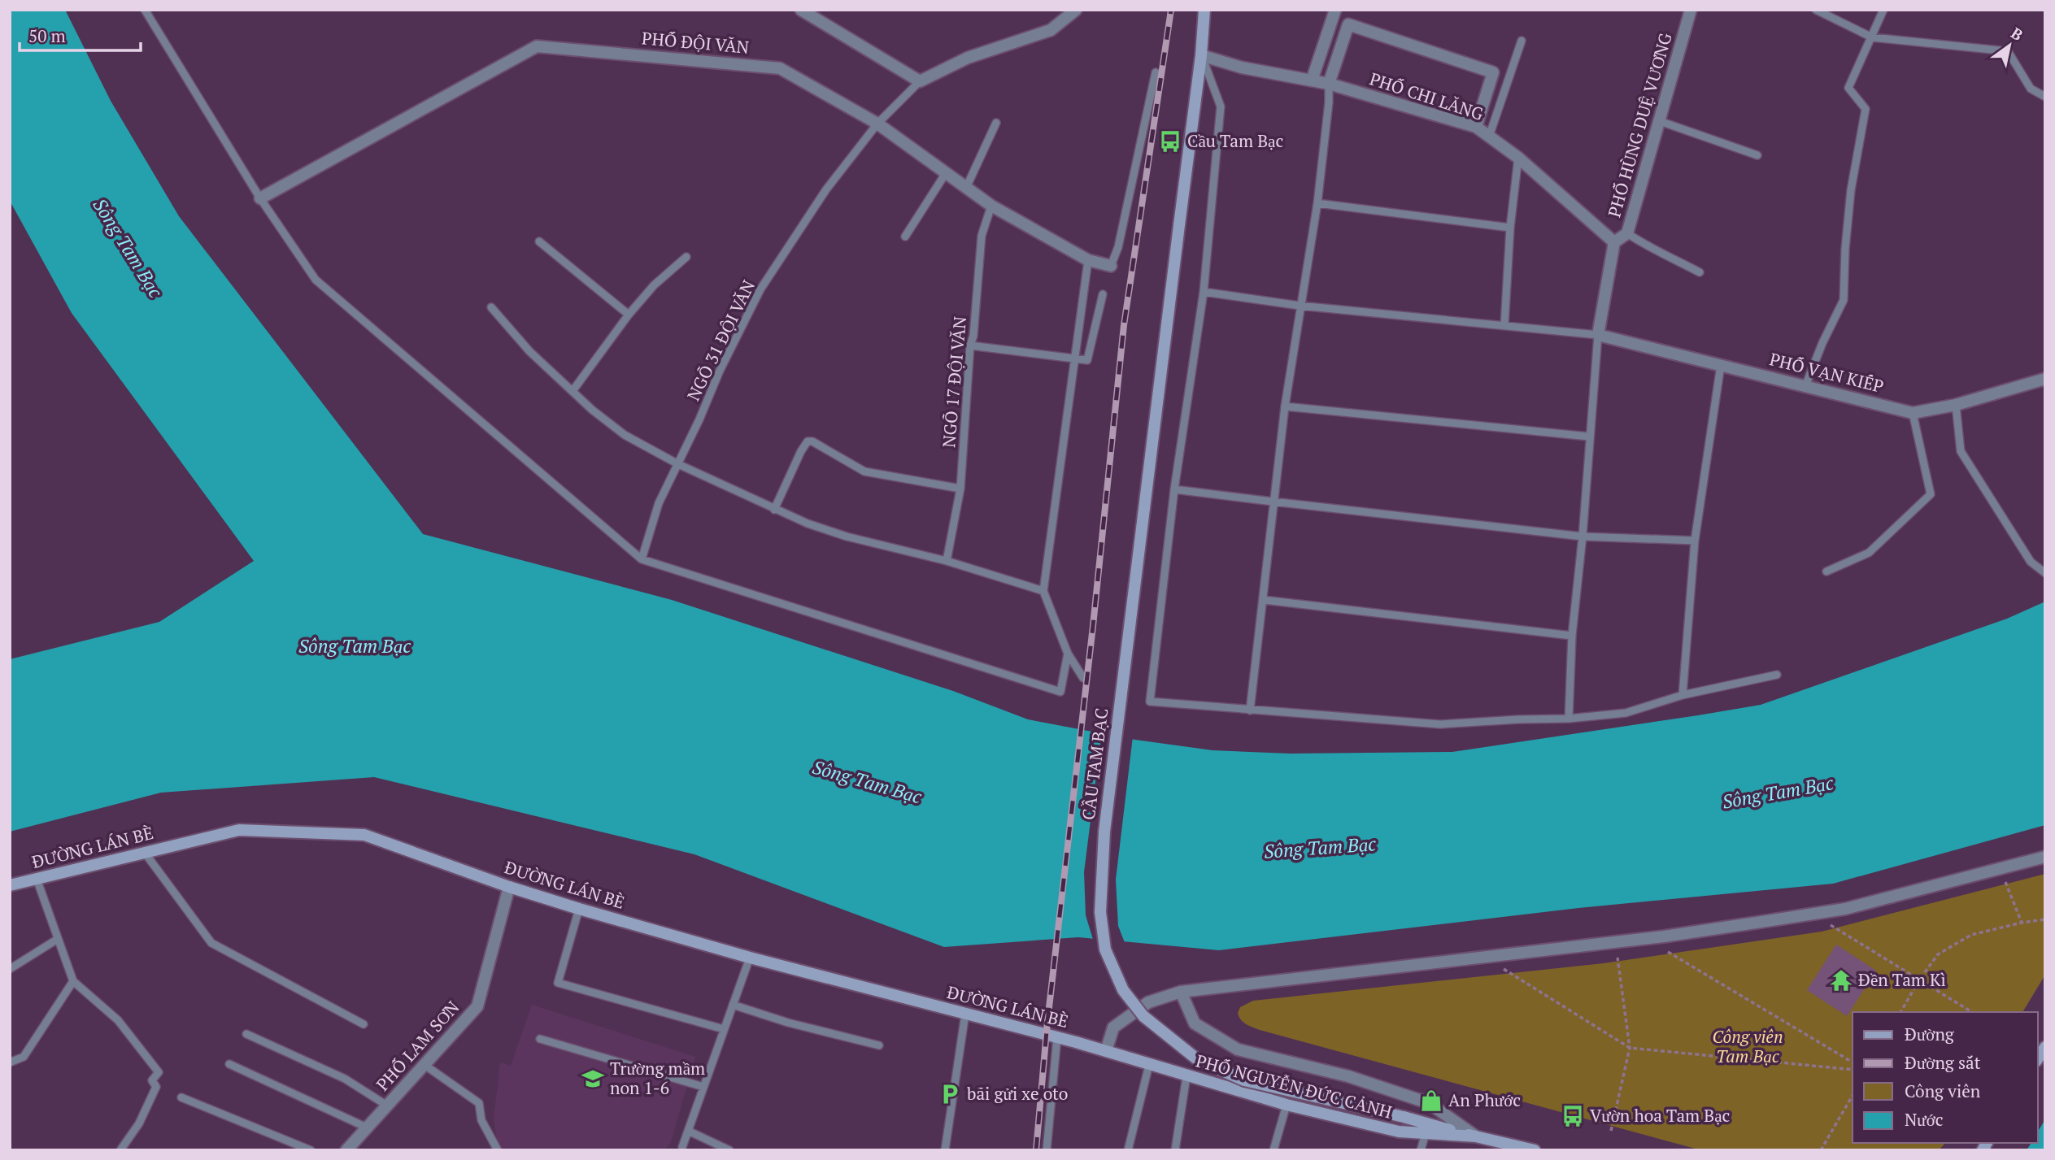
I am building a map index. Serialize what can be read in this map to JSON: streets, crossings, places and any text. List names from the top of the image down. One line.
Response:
{"streets":{"main road":["CẦU TAM BẠC","ĐƯỜNG LÁN BÈ","PHỐ NGUYỄN ĐỨC CẢNH"],"street":["PHỐ ĐỘI VĂN","PHỐ CHI LĂNG","PHỐ HÙNG DUỆ VƯƠNG","PHỐ VẠN KIẾP","PHỐ LAM SƠN"],"lane":["NGÕ 31 ĐỘI VĂN","NGÕ 17 ĐỘI VĂN"]},"crossings":[["PHỐ ĐỘI VĂN","NGÕ 31 ĐỘI VĂN"],["PHỐ ĐỘI VĂN","NGÕ 17 ĐỘI VĂN"],["PHỐ CHI LĂNG","PHỐ HÙNG DUỆ VƯƠNG"],["PHỐ CHI LĂNG","CẦU TAM BẠC"],["CẦU TAM BẠC","PHỐ NGUYỄN ĐỨC CẢNH"],["ĐƯỜNG LÁN BÈ","PHỐ LAM SƠN"],["ĐƯỜNG LÁN BÈ","PHỐ NGUYỄN ĐỨC CẢNH"]],"water":["Sông Tam Bạc"],"parks":["Công viên Tam Bạc"],"places":{"bus stop":["Cầu Tam Bạc","Vườn hoa Tam Bạc"],"temple":["Đền Tam Kì"],"school or university":["Trường mầm non 1-6"],"parking":["bãi gửi xe oto"],"shop":["An Phước"]},"legend":["Đường","Đường sắt","Công viên","Nước"],"scale_bar":"50 m","north":"top right"}
